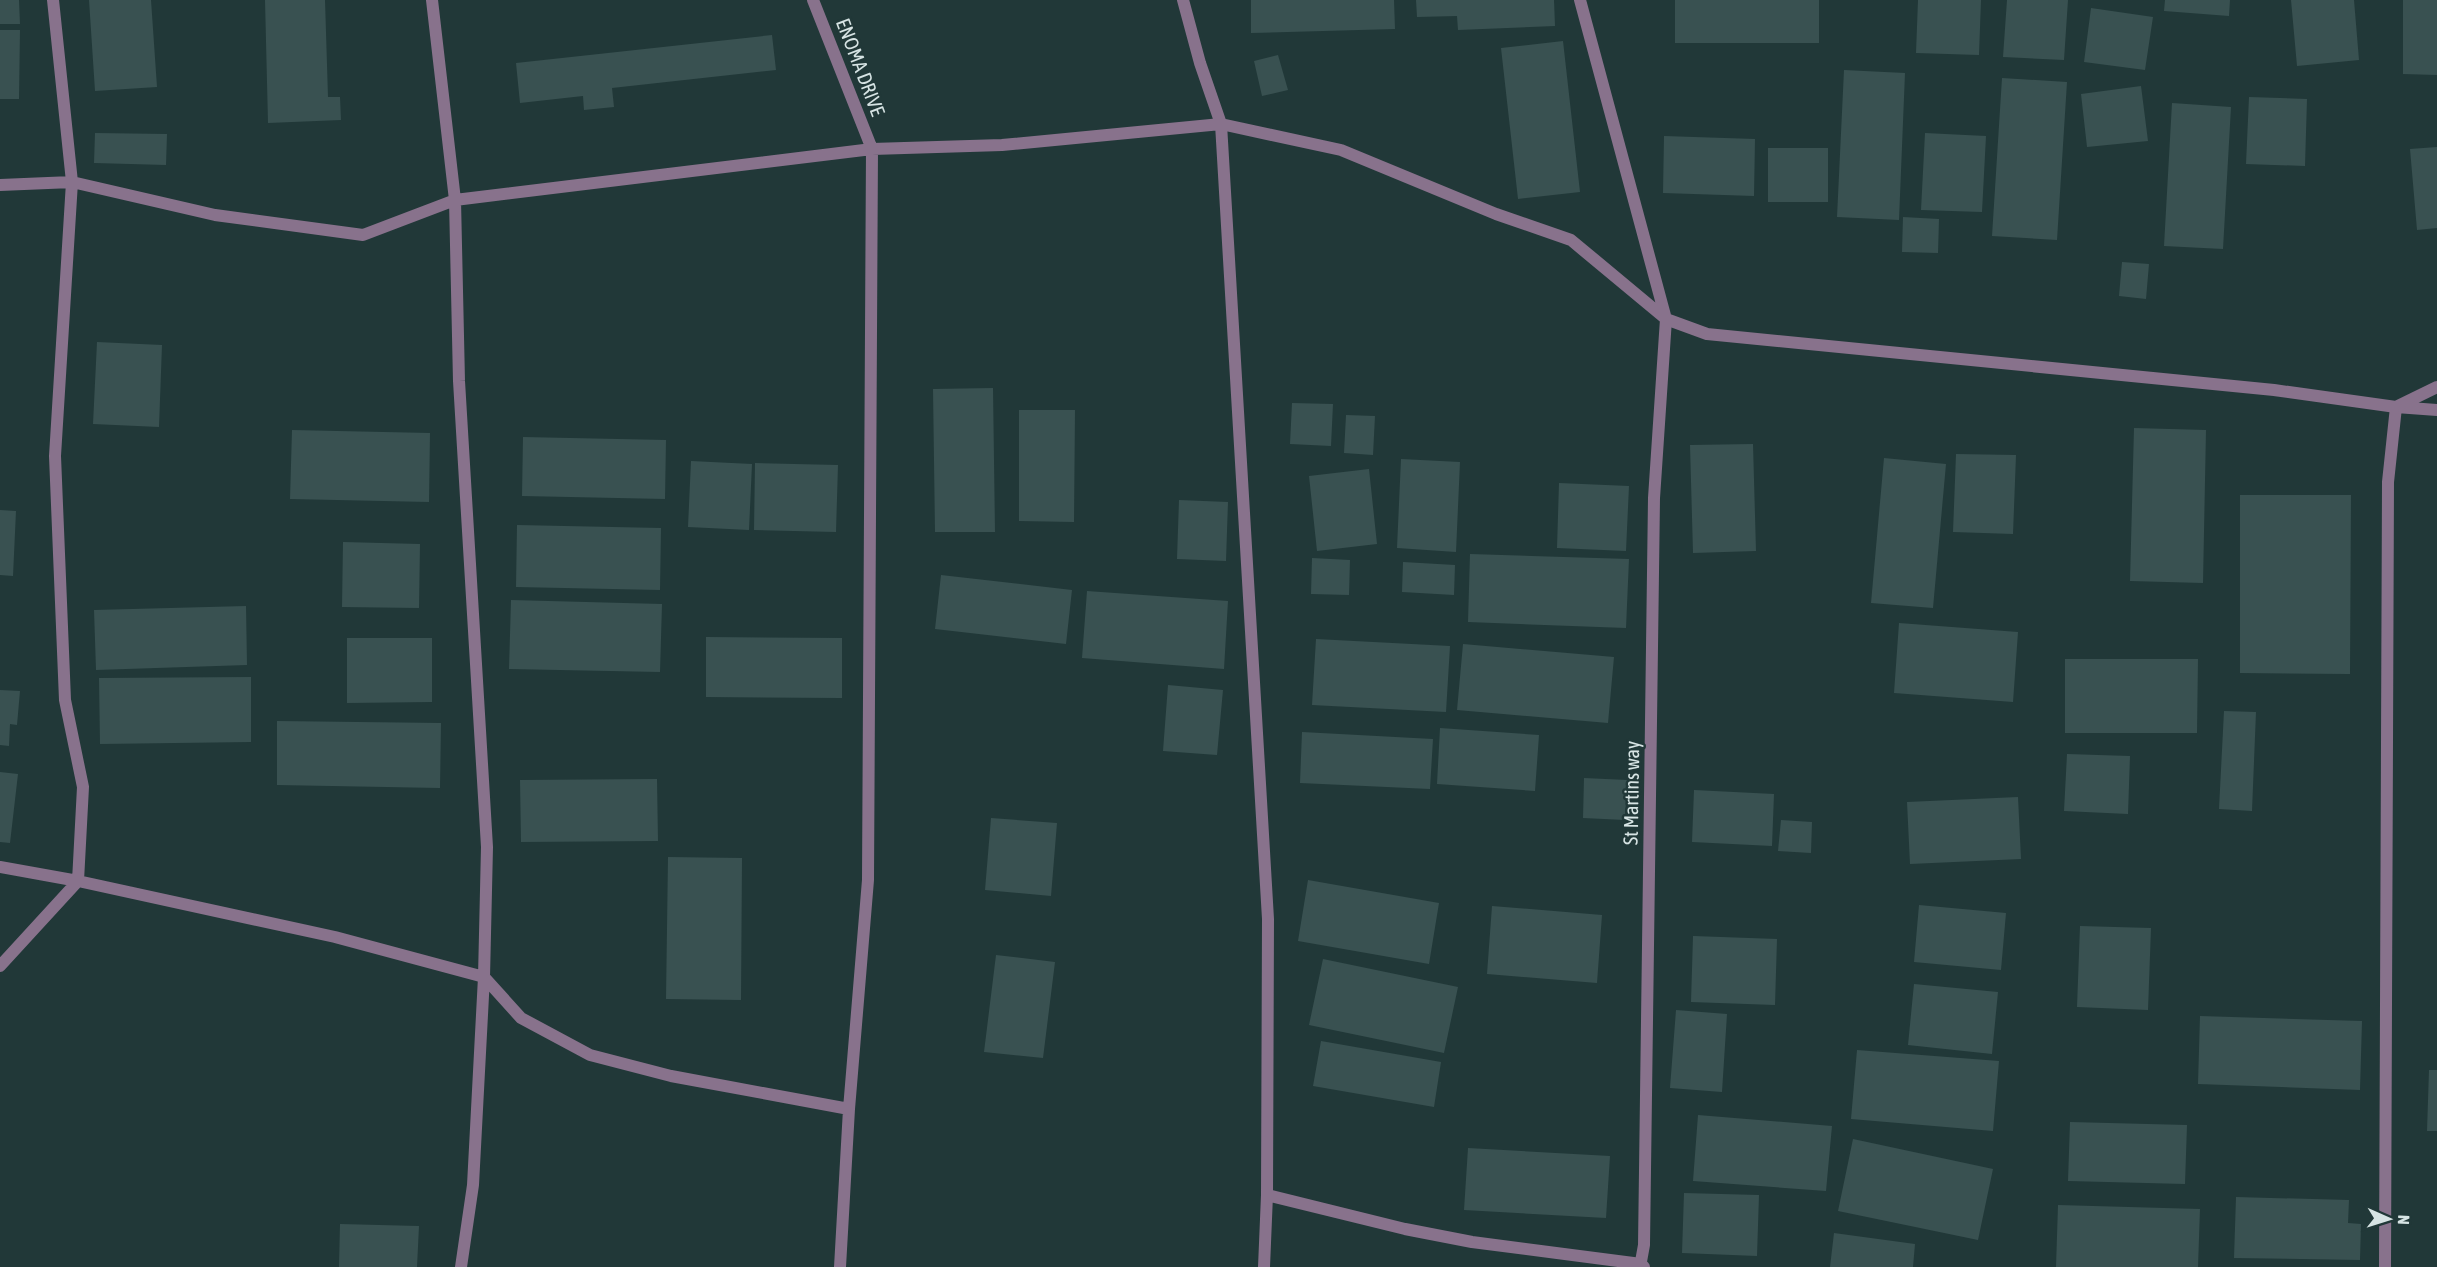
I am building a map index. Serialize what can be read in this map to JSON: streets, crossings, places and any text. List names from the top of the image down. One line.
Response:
{"streets":{"street":["ENOMA DRIVE","St Martins way"]},"north":"right"}
